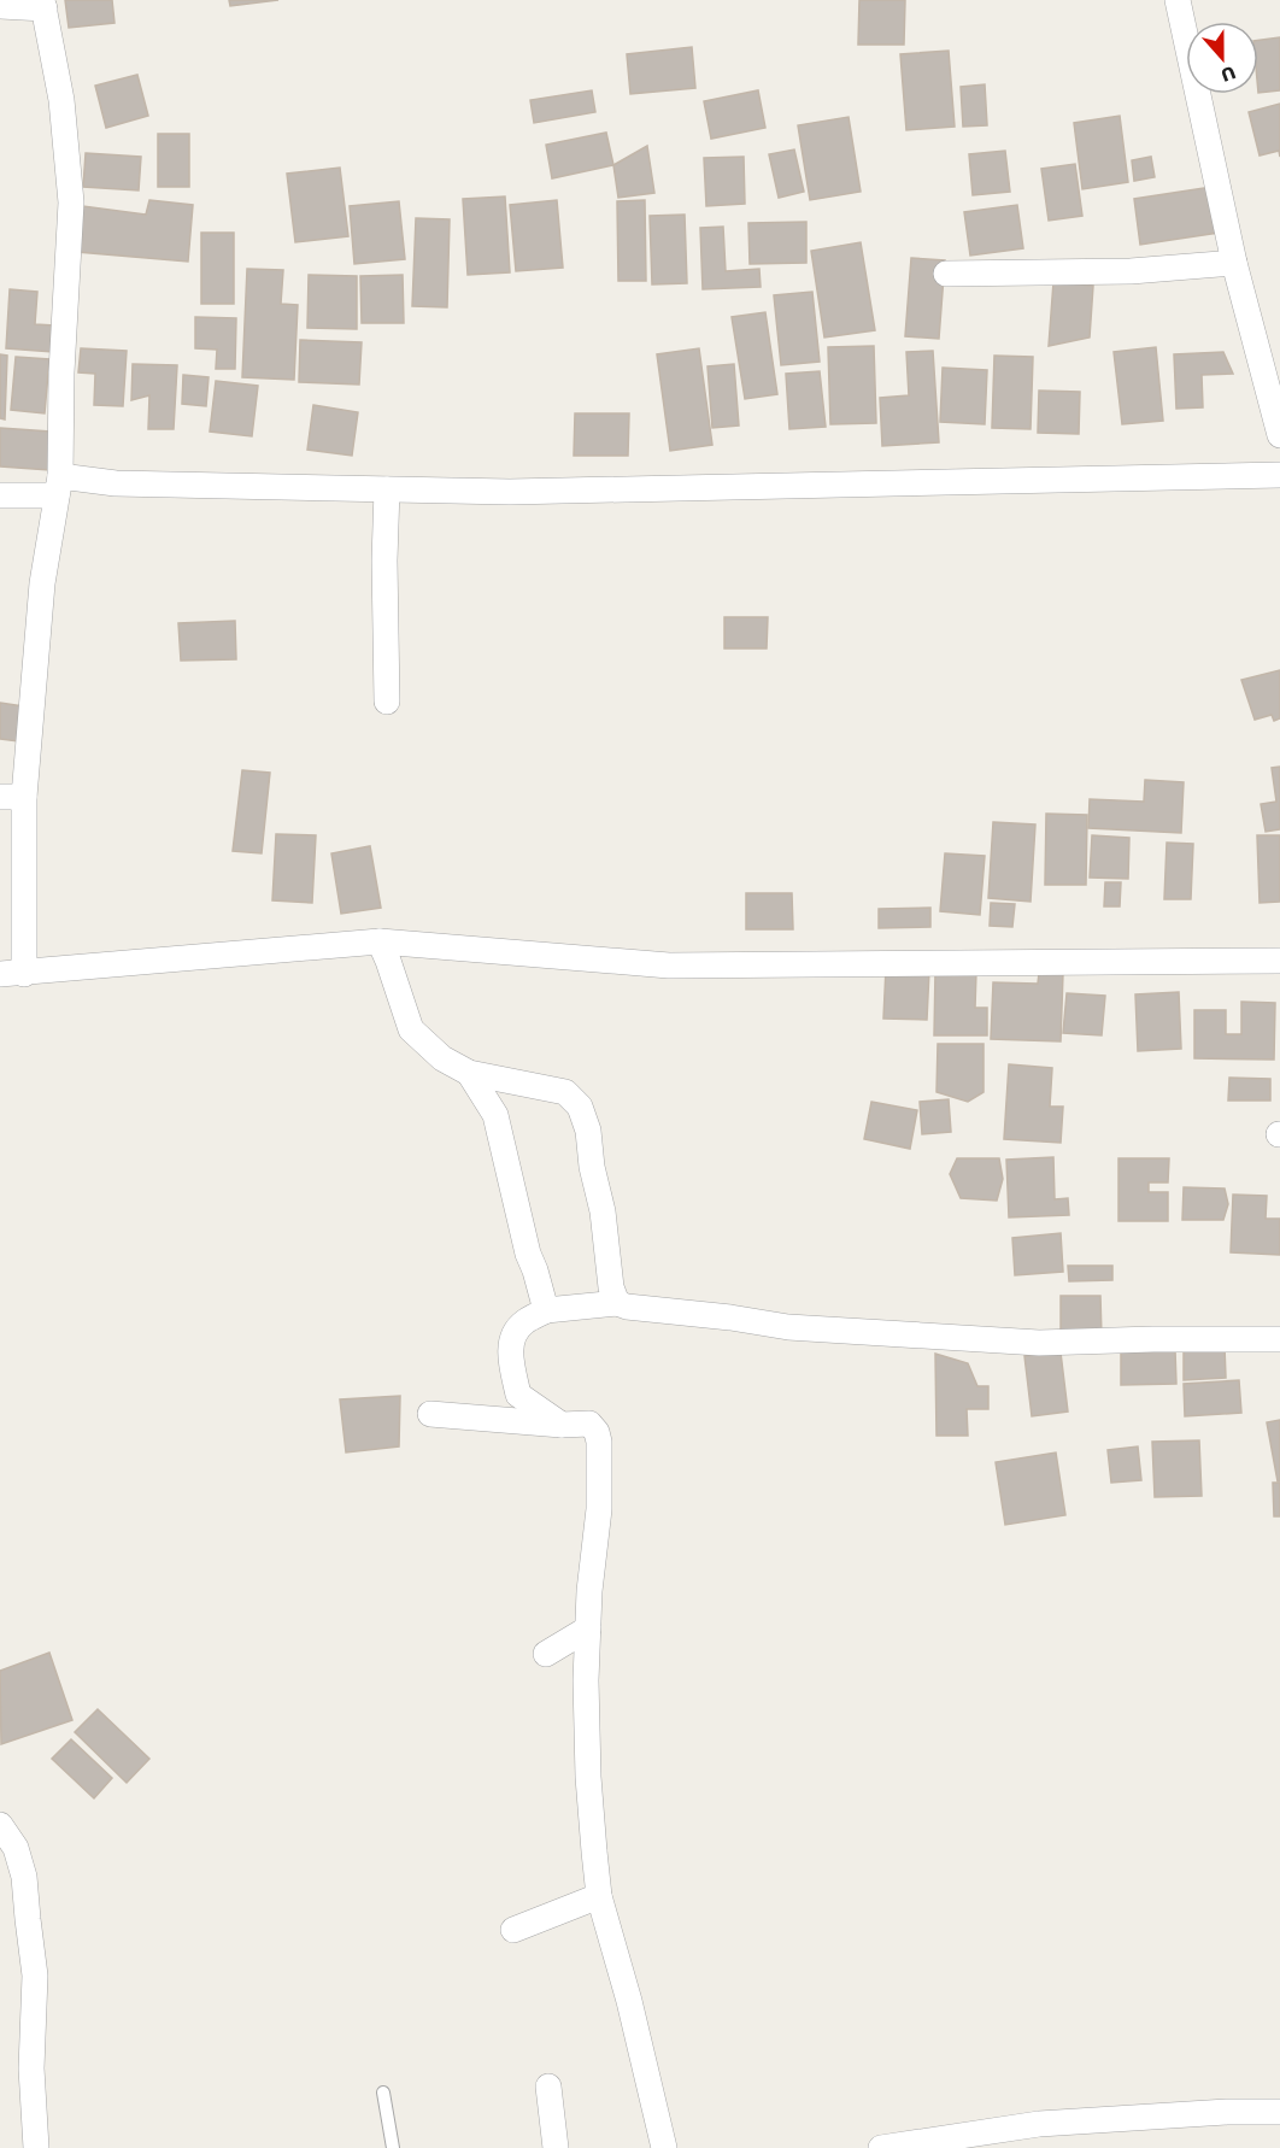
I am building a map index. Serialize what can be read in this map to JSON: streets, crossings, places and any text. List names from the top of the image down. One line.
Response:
{"north":"bottom"}
